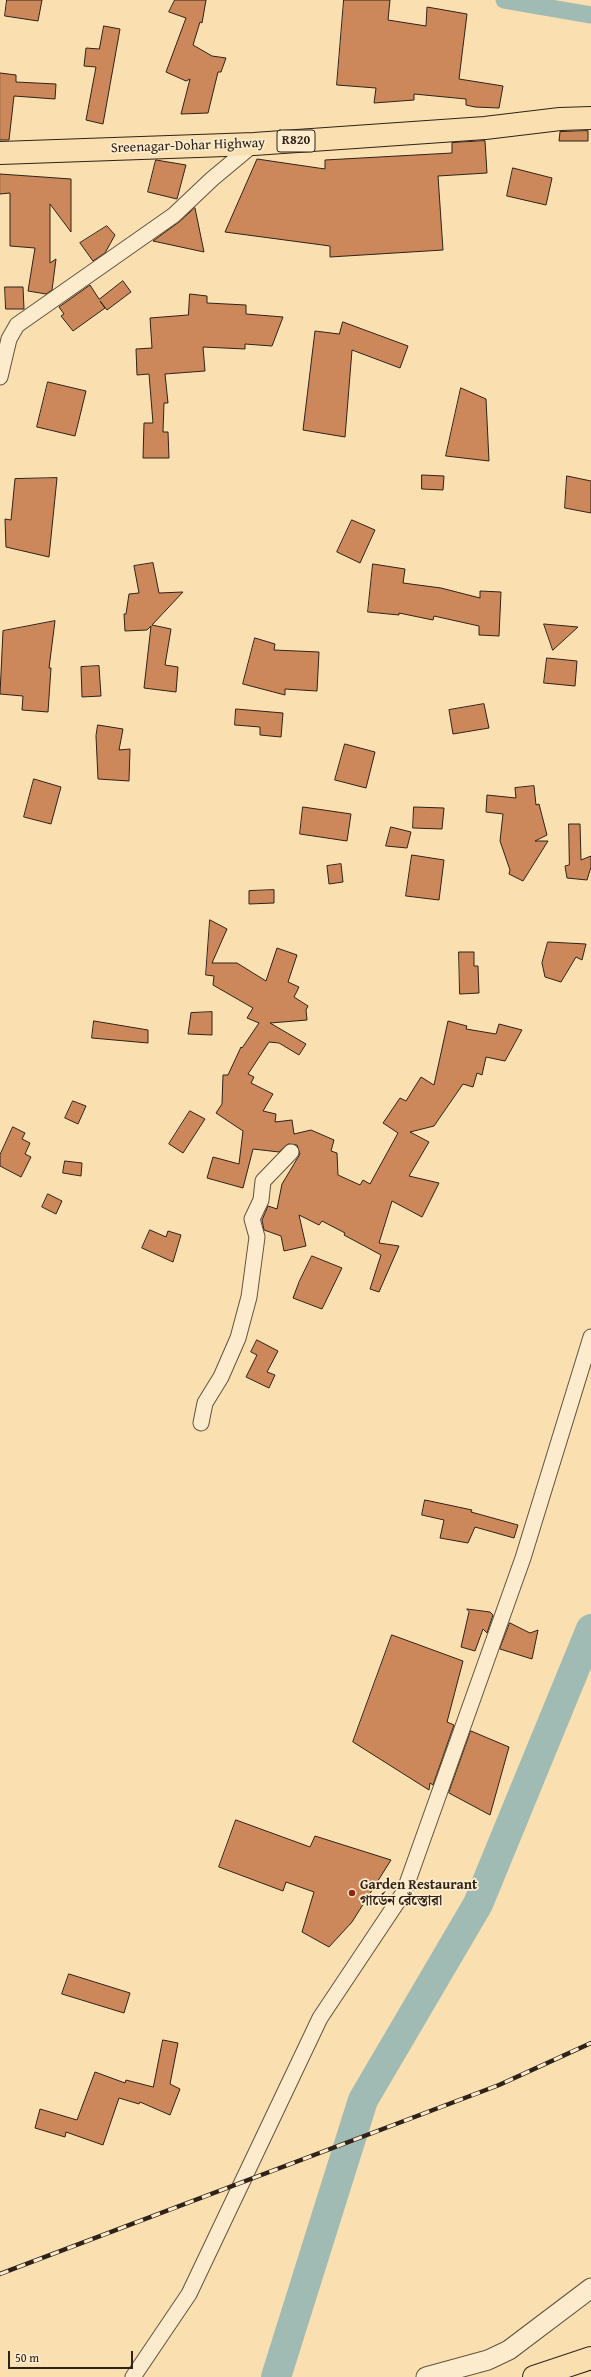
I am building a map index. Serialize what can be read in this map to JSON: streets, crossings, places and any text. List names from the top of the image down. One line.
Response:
{"streets":{"main road":["R820","Sreenagar-Dohar Highway"]},"places":["Garden Restaurant গার্ডেন রেঁস্তোরা"],"scale_bar":"50 m"}
